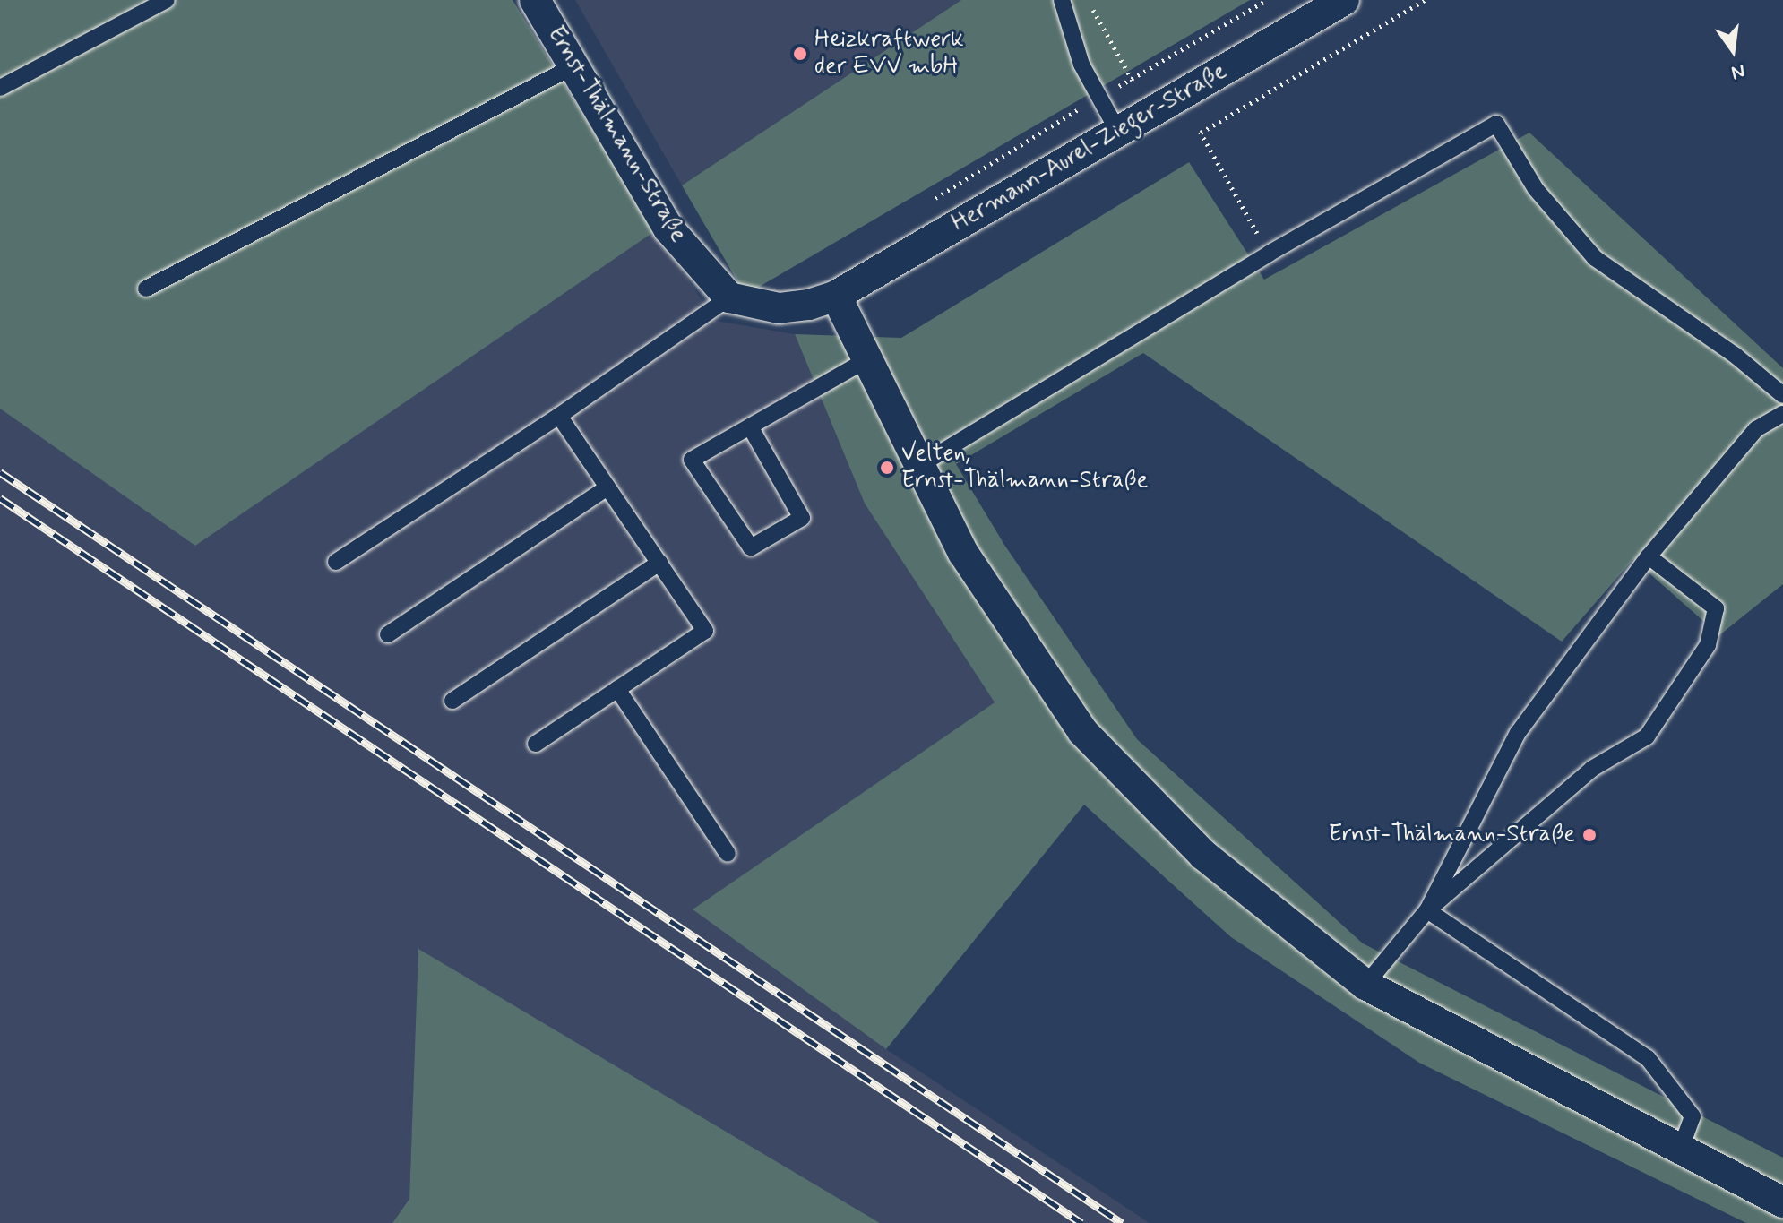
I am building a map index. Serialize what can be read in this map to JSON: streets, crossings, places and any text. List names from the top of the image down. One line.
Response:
{"streets":{"street":["Ernst-Thälmann-Straße","Hermann-Aurel-Zieger-Straße"]},"places":["Heizkraftwerk der EVV mbH","Velten, Ernst-Thälmann-Straße","Ernst-Thälmann-Straße"],"north":"bottom"}
